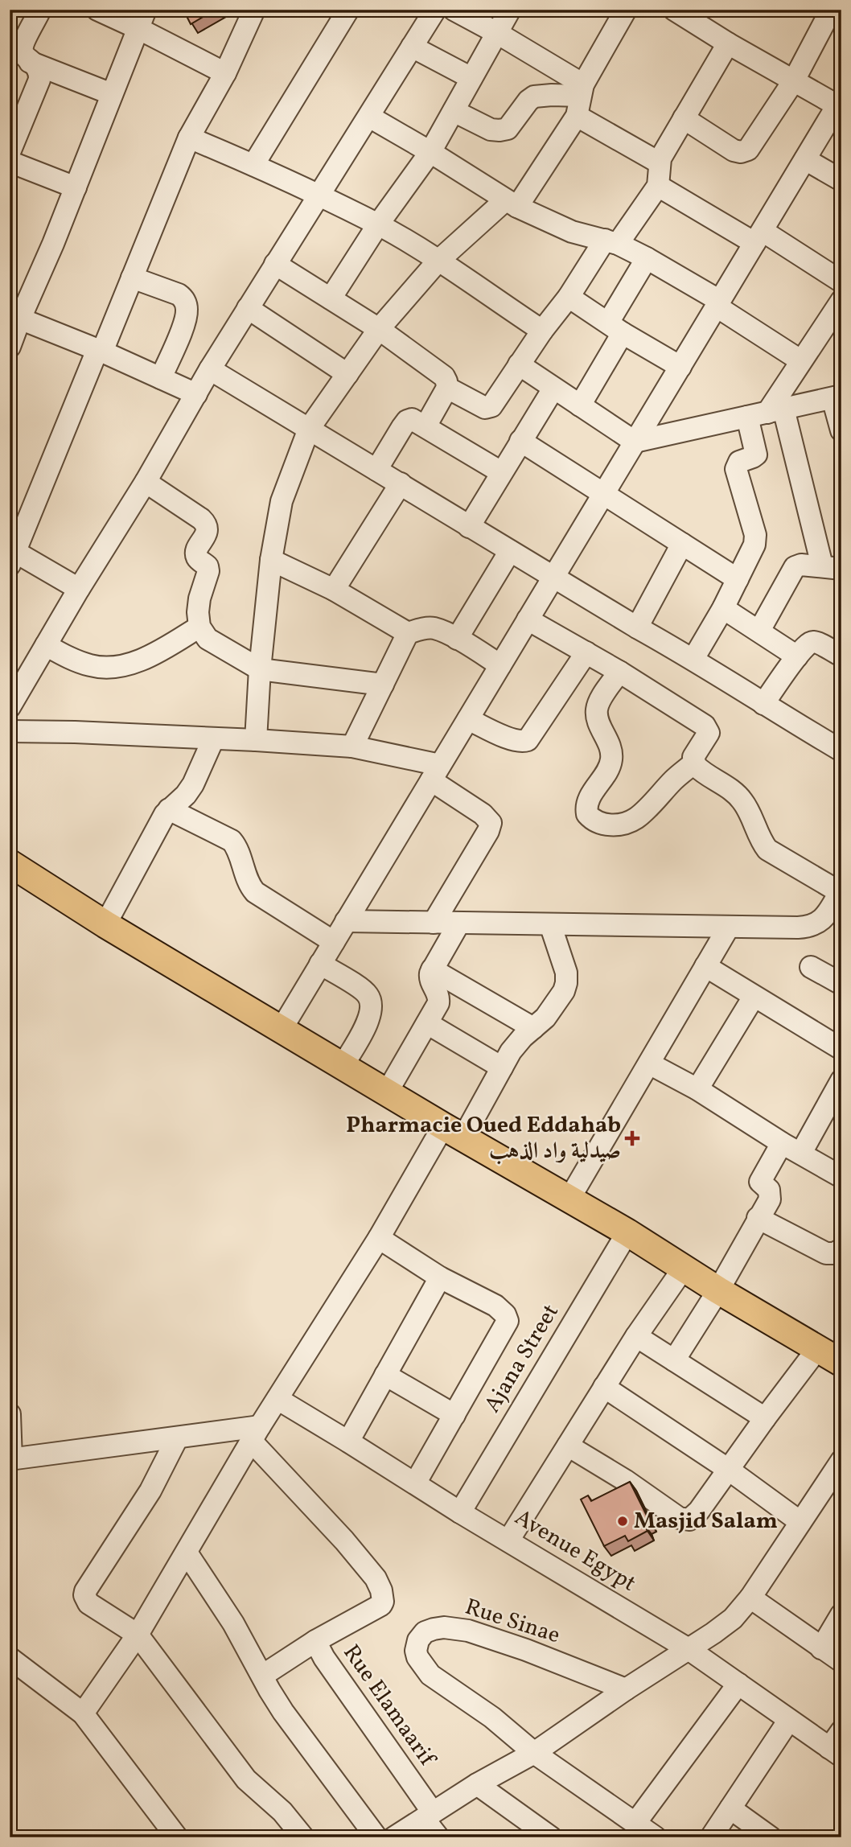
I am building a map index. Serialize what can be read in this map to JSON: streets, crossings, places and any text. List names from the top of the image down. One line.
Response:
{"streets":{"street":["Ajana Street","Avenue Egypt","Rue Sinae","Rue Elamaarif"]},"crossings":[["Ajana Street","Avenue Egypt"]],"places":{"health":["Pharmacie Oued Eddahab صيدلية واد الذهب"],"other":["Masjid Salam"]}}
